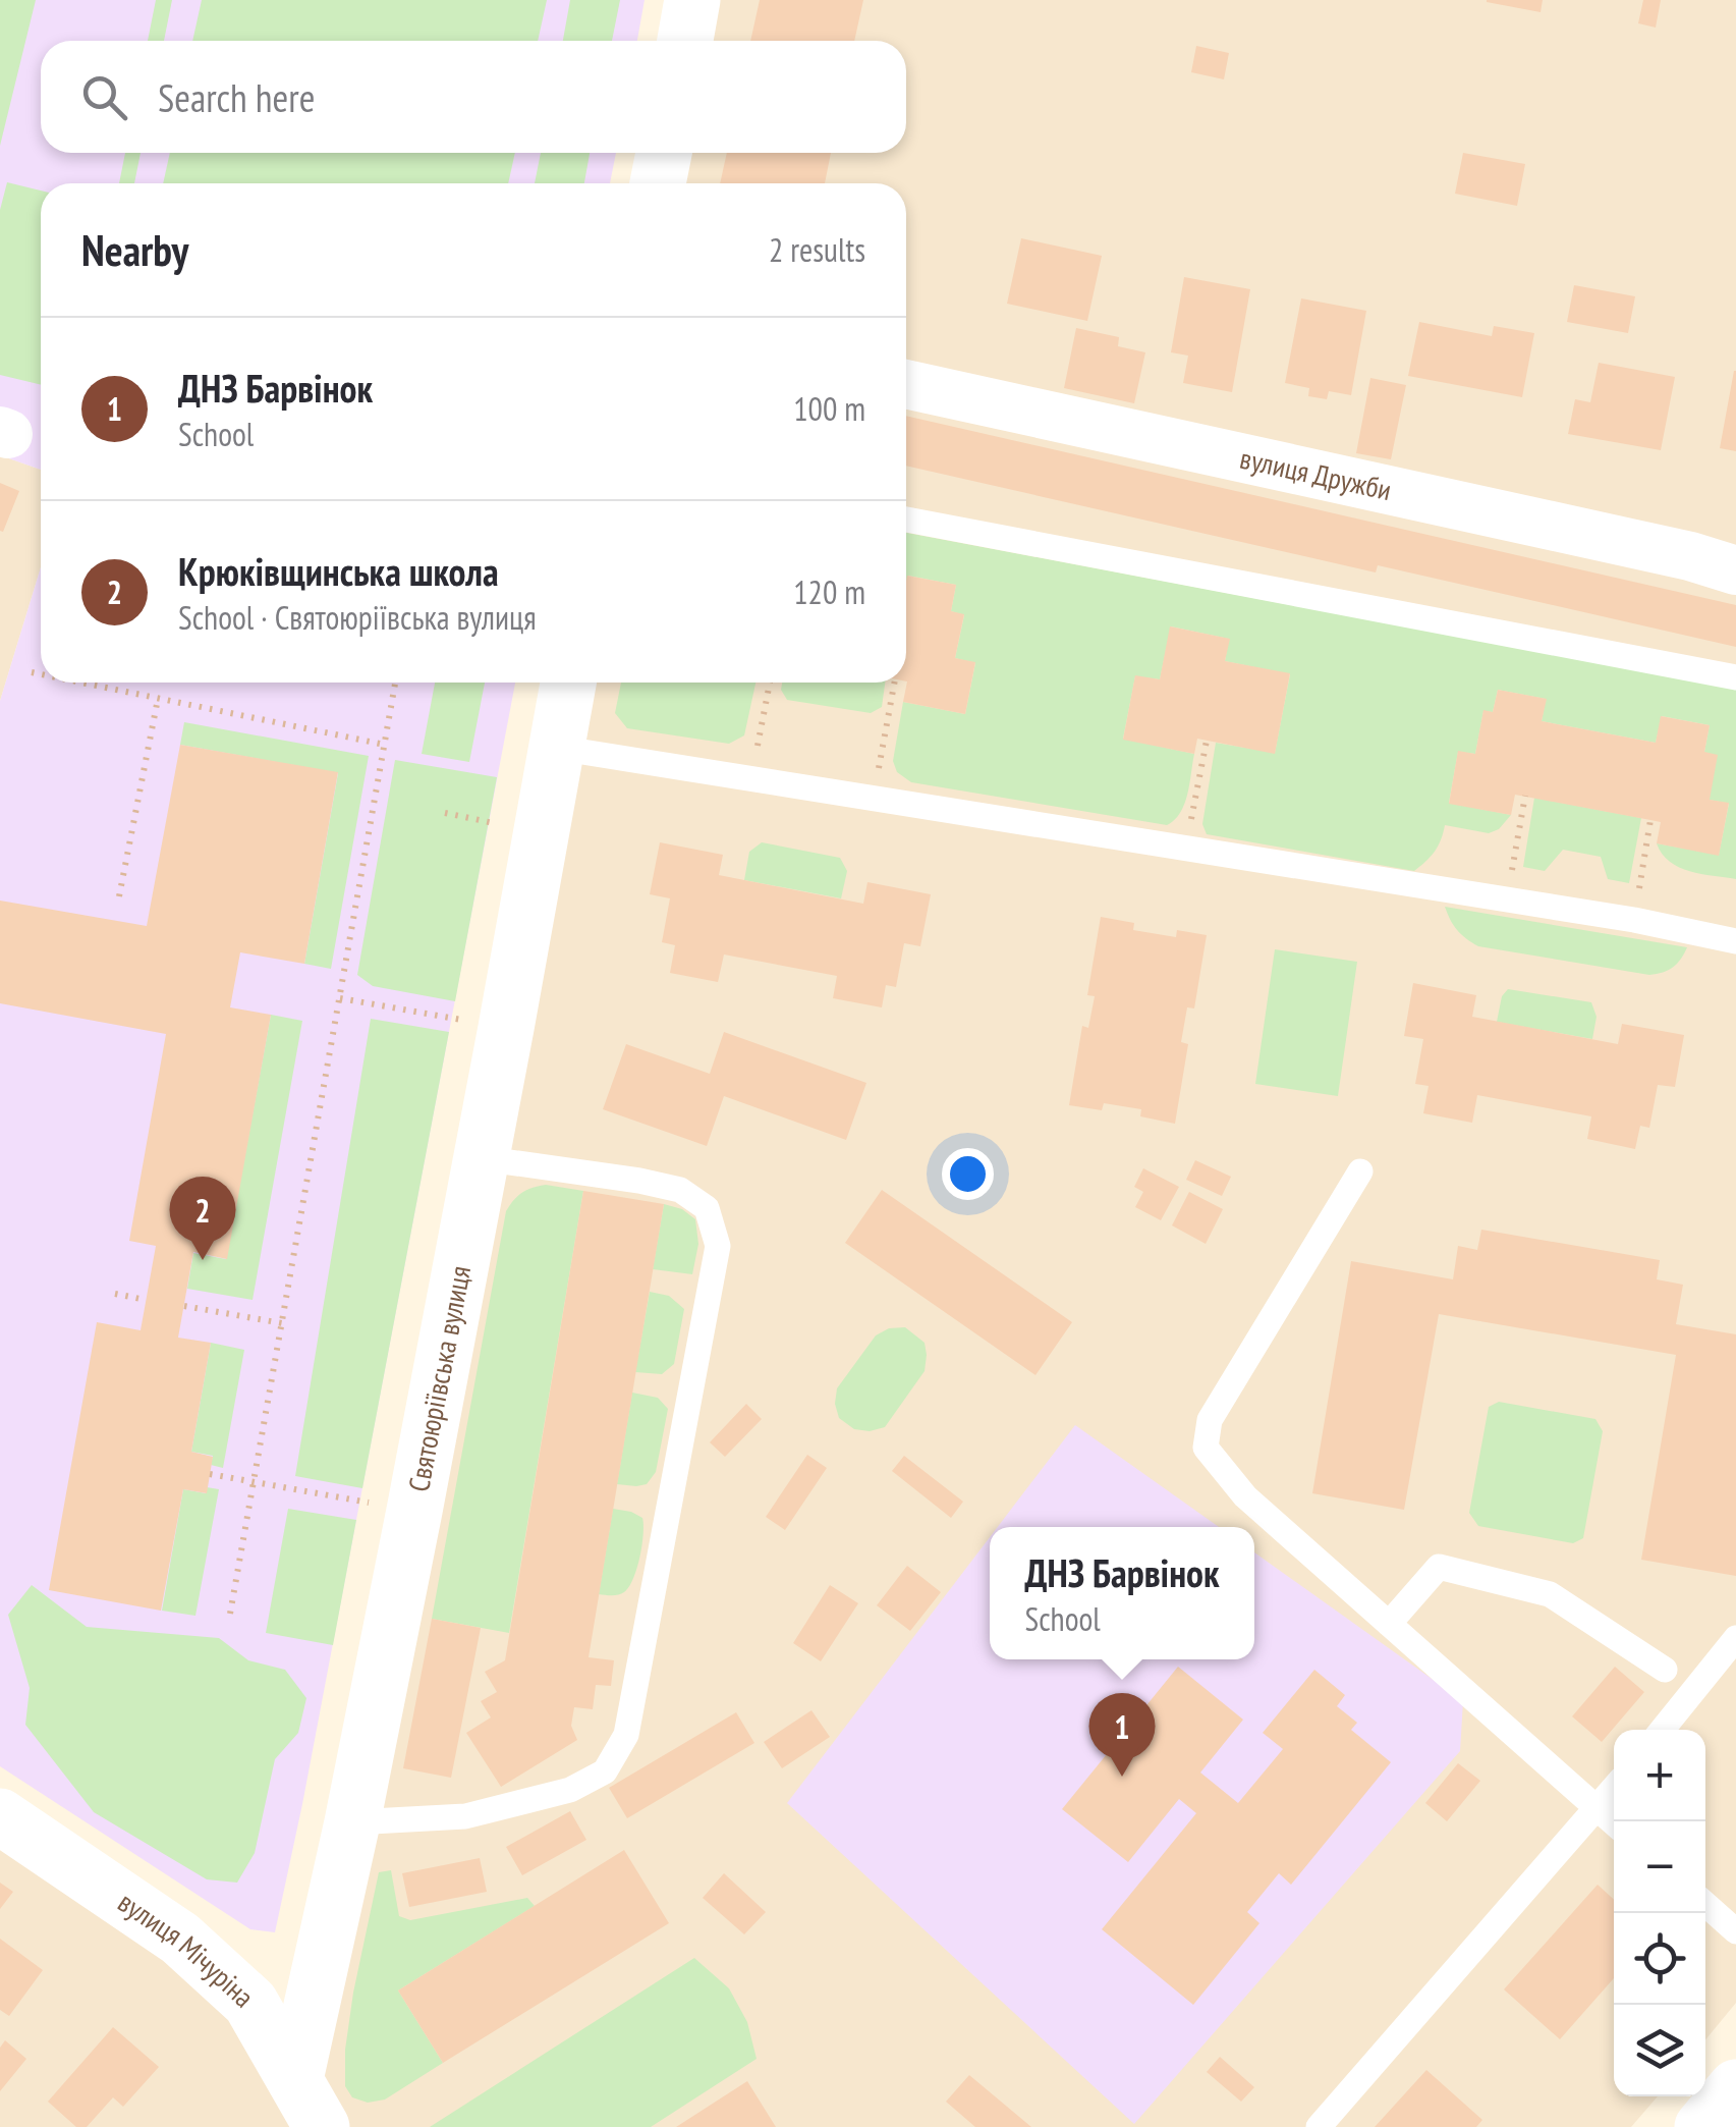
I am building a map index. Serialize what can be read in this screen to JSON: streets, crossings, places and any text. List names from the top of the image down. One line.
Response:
{"streets":{"street":["вулиця Дружби","Святоюріївська вулиця","вулиця Мічуріна"]},"crossings":[["Святоюріївська вулиця","вулиця Мічуріна"]],"page":{"search":"Search here","heading":["Nearby","2 results"],"list":[{"mark":"1","name":"ДНЗ Барвінок","note":"School","value":"100 m"},{"mark":"2","name":"Крюківщинська школа","note":"School · Святоюріївська вулиця","value":"120 m"}],"pins":["2","1"],"popup":["ДНЗ Барвінок","School"],"map_buttons":["+","−"]}}
